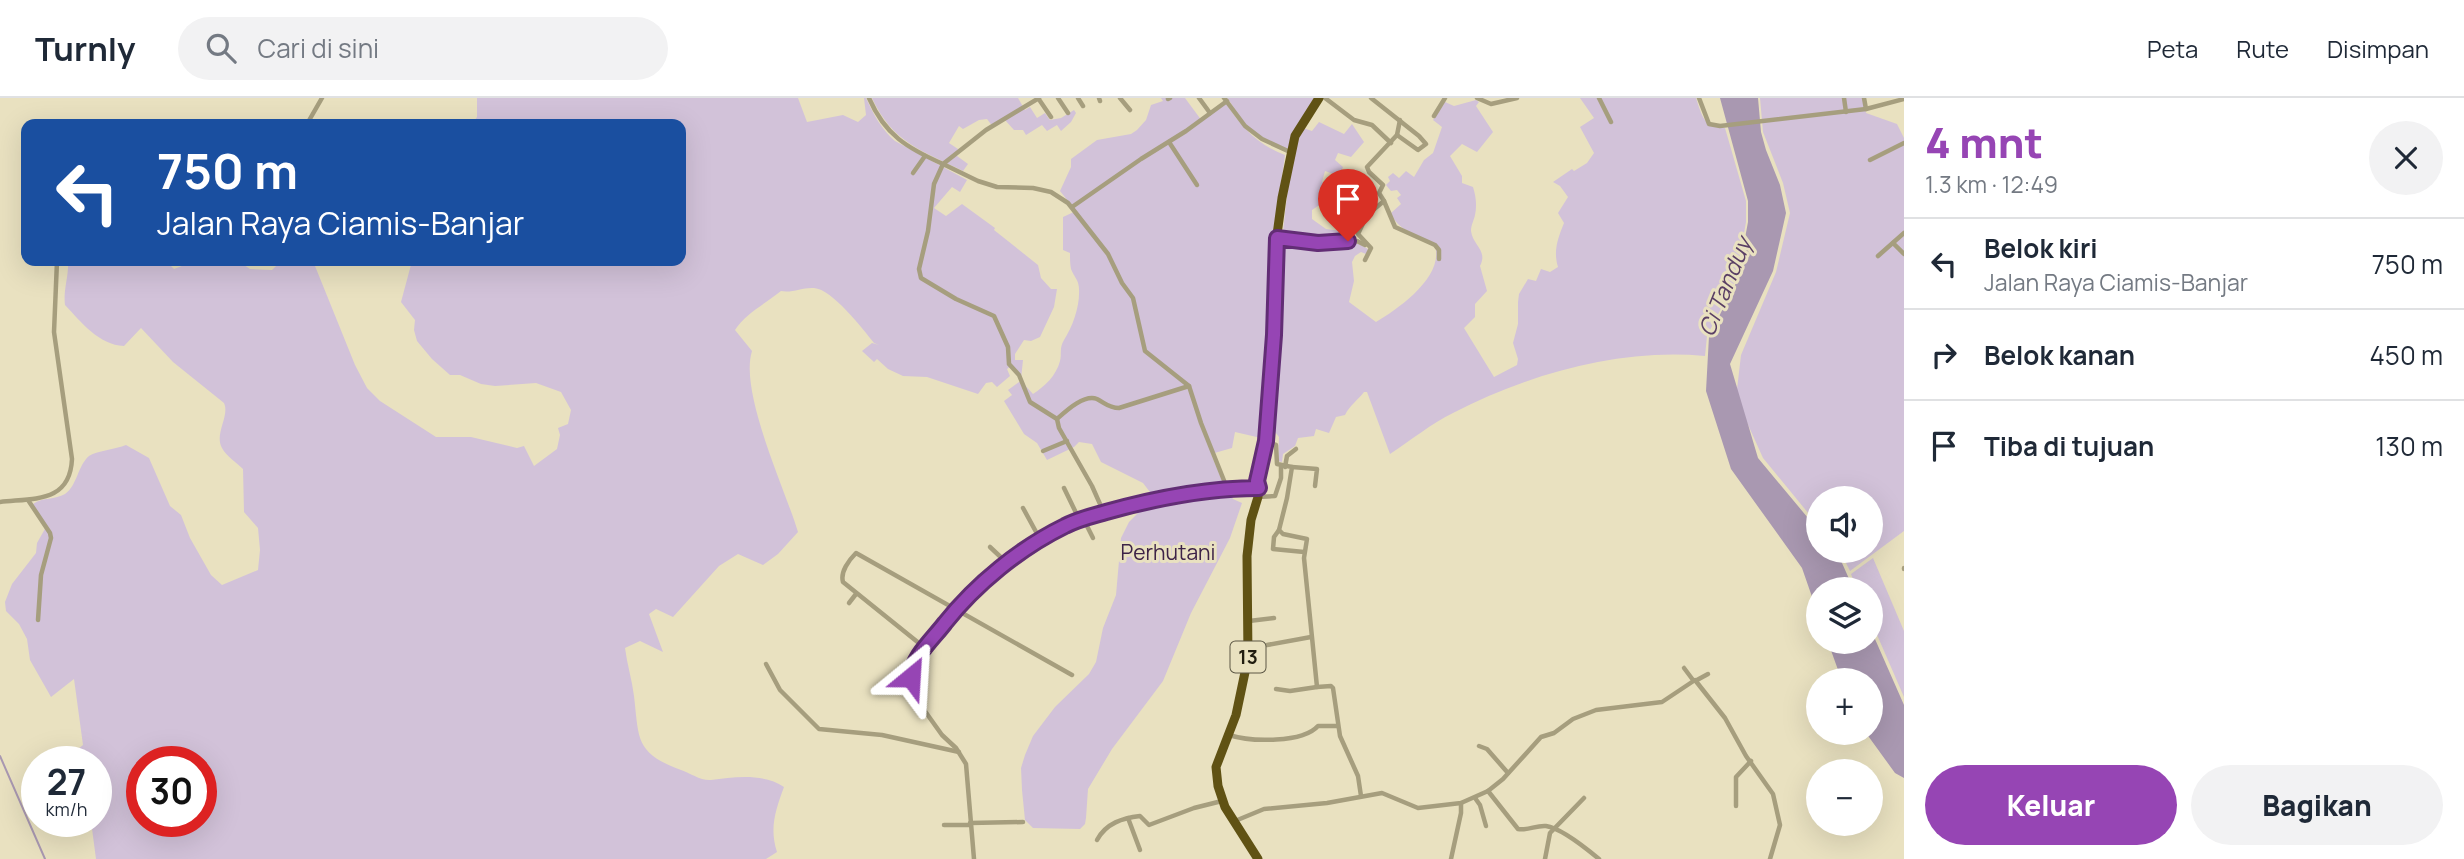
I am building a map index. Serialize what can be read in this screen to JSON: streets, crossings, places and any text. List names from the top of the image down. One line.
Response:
{"streets":{"highway":["13"]},"water":["Ci Tanduy"],"parks":["Perhutani"],"page":{"header":"Turnly","search":"Cari di sini","nav":["Peta","Rute","Disimpan"],"heading":["4 mnt","1.3 km · 12:49"],"turn":["750 m","Jalan Raya Ciamis-Banjar"],"list":[{"name":"Belok kiri","note":"Jalan Raya Ciamis-Banjar","value":"750 m"},{"name":"Belok kanan","value":"450 m"},{"name":"Tiba di tujuan","value":"130 m"}],"map_buttons":["+","−"],"speed":"27 km/h","limit":"30","buttons":["Keluar","Bagikan"]}}
